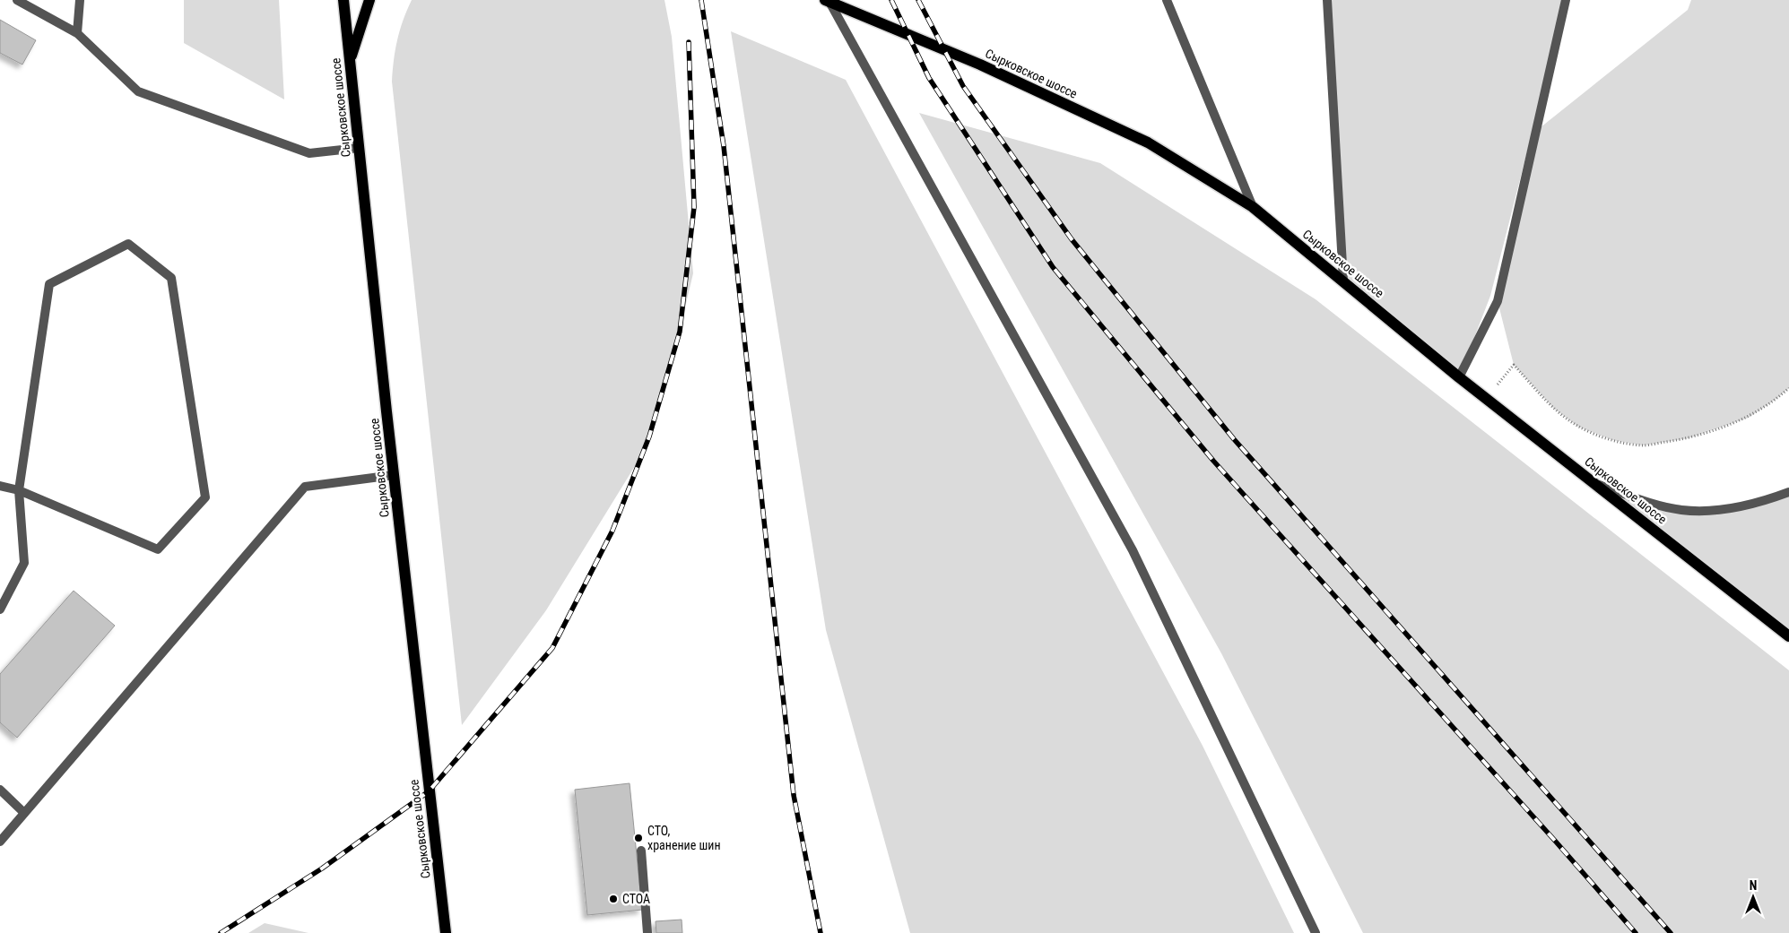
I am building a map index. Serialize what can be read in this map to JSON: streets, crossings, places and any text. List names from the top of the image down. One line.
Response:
{"streets":{"main road":["Сырковское шоссе"]},"places":["СТО, хранение шин","СТОА"],"north":"top"}
